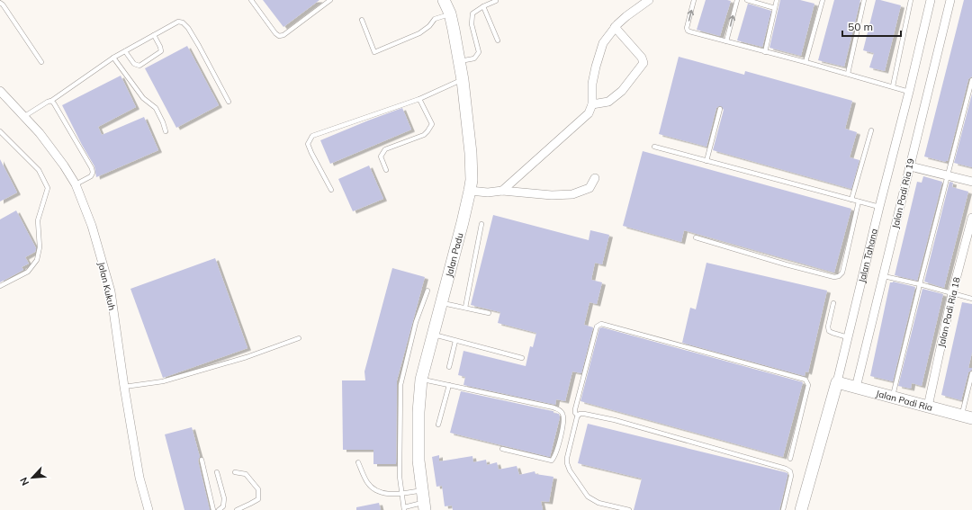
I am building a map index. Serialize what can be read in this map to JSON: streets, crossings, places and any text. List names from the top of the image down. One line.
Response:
{"streets":{"street":["Jalan Padi Ria 19","Jalan Padu","Jalan Tahana","Jalan Kukuh","Jalan Padi Ria 18","Jalan Padi Ria"]},"crossings":[["Jalan Padi Ria 19","Jalan Padi Ria"],["Jalan Tahana","Jalan Padi Ria"],["Jalan Padi Ria 18","Jalan Padi Ria"]],"scale_bar":"50 m","north":"bottom left"}
